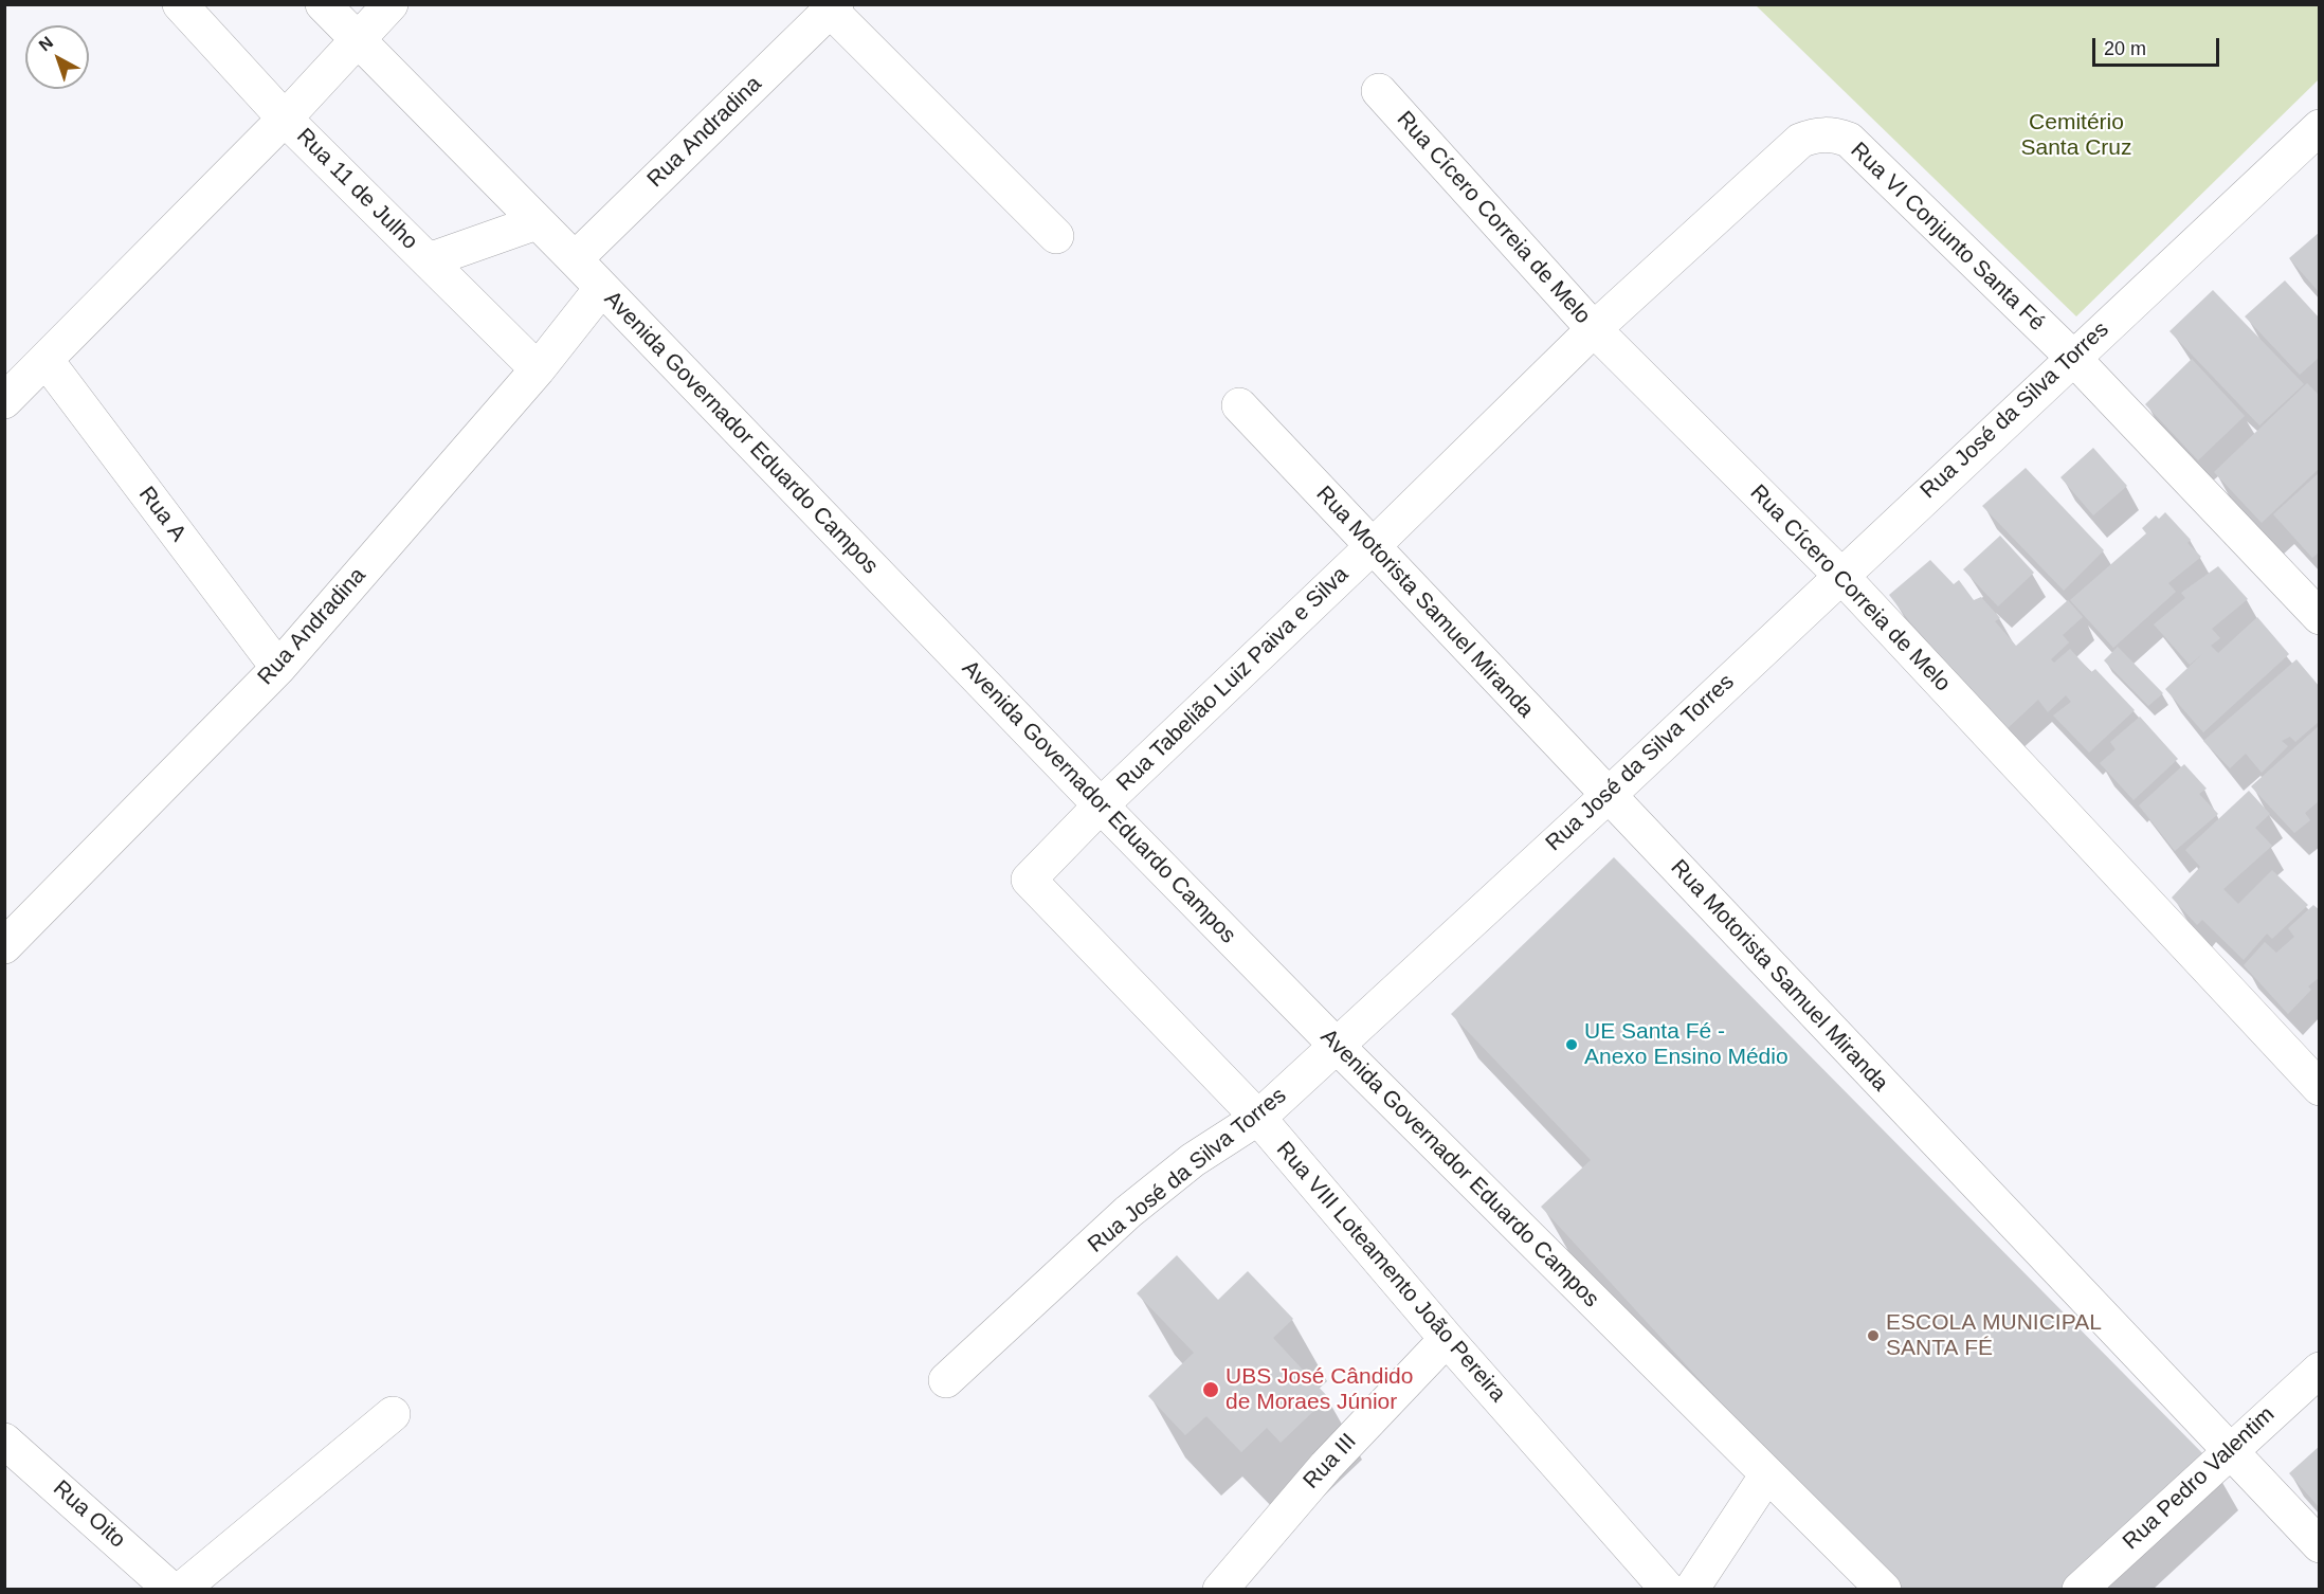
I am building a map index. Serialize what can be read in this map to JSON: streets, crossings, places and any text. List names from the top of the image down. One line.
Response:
{"streets":{"street":["Rua Andradina","Rua 11 de Julho","Rua Cícero Correia de Melo","Rua VI Conjunto Santa Fé","Rua José da Silva Torres","Avenida Governador Eduardo Campos","Rua A","Rua Motorista Samuel Miranda","Rua Tabelião Luiz Paiva e Silva","Rua VIII Loteamento João Pereira","Rua III","Rua Pedro Valentim","Rua Oito"]},"crossings":[["Rua Andradina","Rua 11 de Julho"],["Rua Andradina","Avenida Governador Eduardo Campos"],["Rua Andradina","Rua A"],["Rua Cícero Correia de Melo","Rua José da Silva Torres"],["Rua Cícero Correia de Melo","Rua Tabelião Luiz Paiva e Silva"],["Rua VI Conjunto Santa Fé","Rua José da Silva Torres"],["Rua VI Conjunto Santa Fé","Rua Tabelião Luiz Paiva e Silva"],["Rua José da Silva Torres","Avenida Governador Eduardo Campos"],["Rua José da Silva Torres","Rua Motorista Samuel Miranda"],["Rua José da Silva Torres","Rua VIII Loteamento João Pereira"],["Avenida Governador Eduardo Campos","Rua Tabelião Luiz Paiva e Silva"],["Rua Motorista Samuel Miranda","Rua Tabelião Luiz Paiva e Silva"],["Rua Motorista Samuel Miranda","Rua Pedro Valentim"],["Rua Tabelião Luiz Paiva e Silva","Rua VIII Loteamento João Pereira"],["Rua VIII Loteamento João Pereira","Rua III"]],"parks":["Cemitério Santa Cruz"],"places":["UE Santa Fé - Anexo Ensino Médio","ESCOLA MUNICIPAL SANTA FÉ","UBS José Cândido de Moraes Júnior"],"scale_bar":"20 m","north":"top left"}
